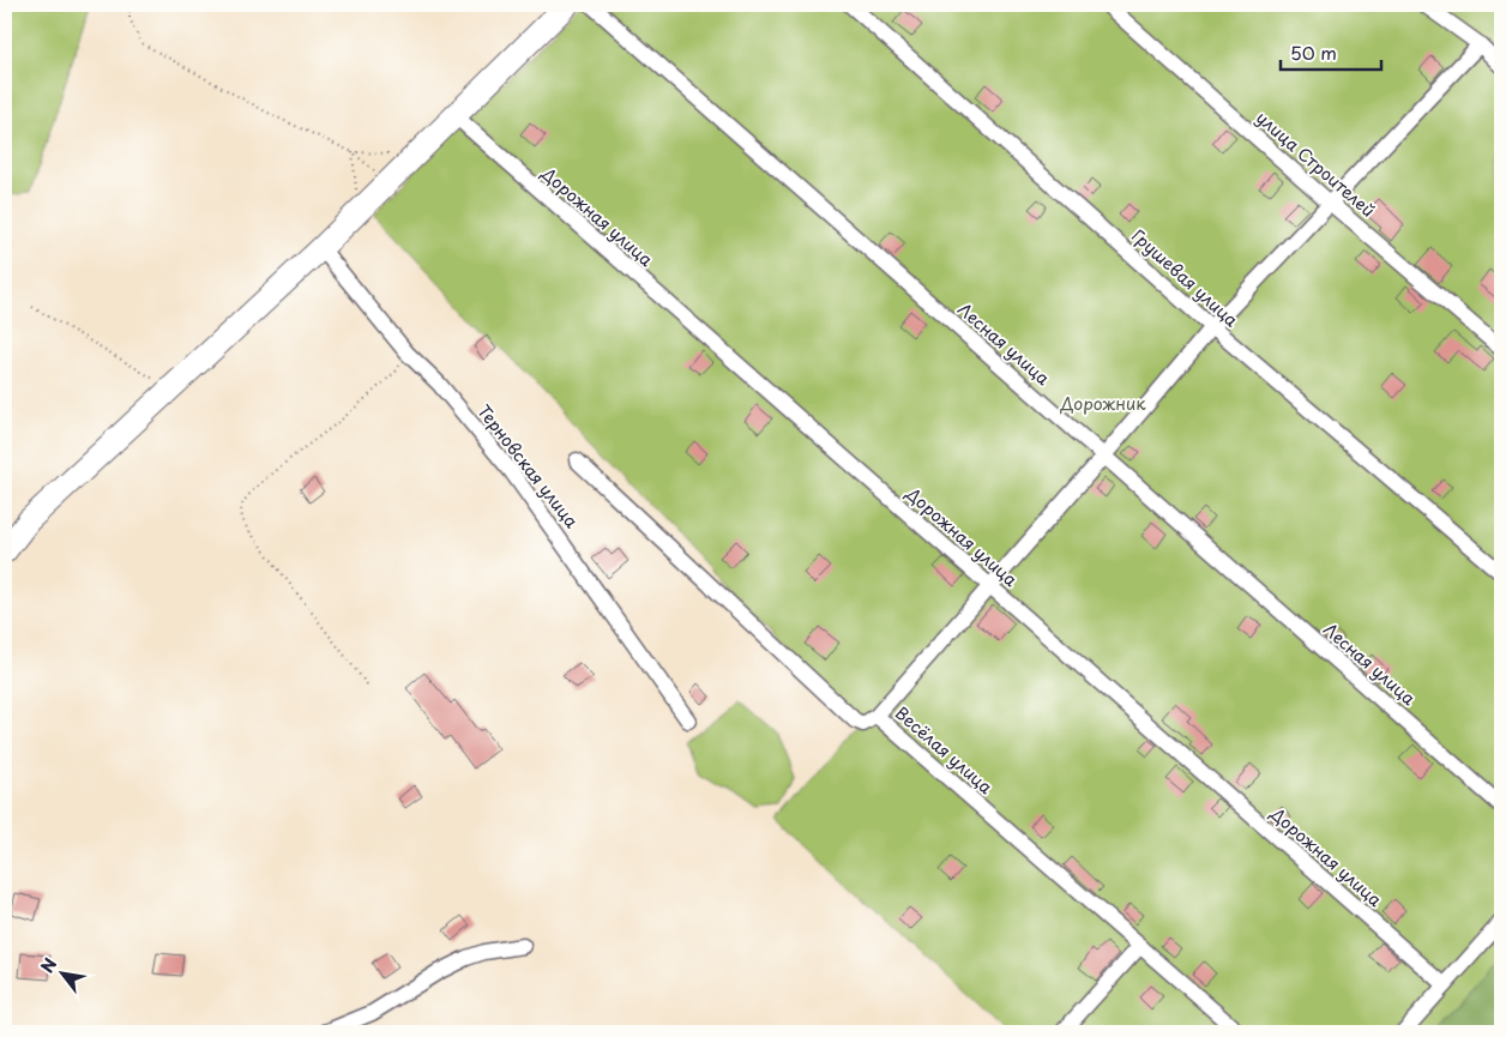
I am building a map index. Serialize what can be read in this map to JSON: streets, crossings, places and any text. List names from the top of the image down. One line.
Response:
{"streets":{"street":["улица Строителей","Дорожная улица","Грушевая улица","Лесная улица","Терновская улица","Весёлая улица"]},"parks":["Дорожник"],"scale_bar":"50 m","north":"top left"}
